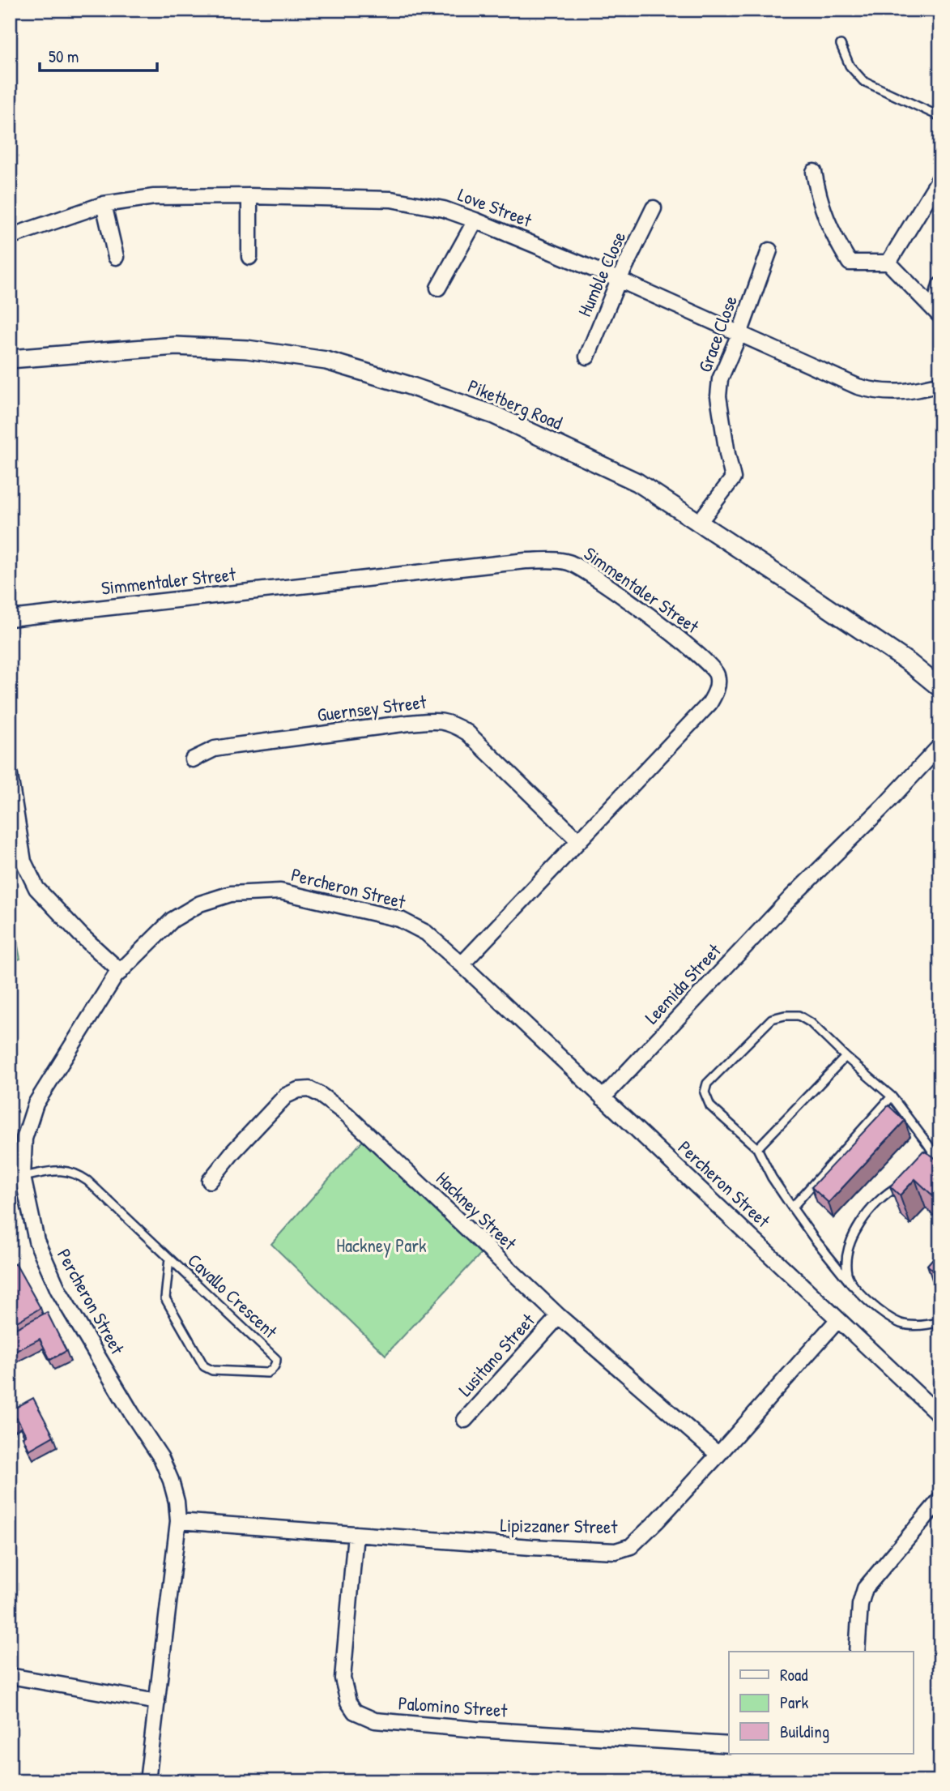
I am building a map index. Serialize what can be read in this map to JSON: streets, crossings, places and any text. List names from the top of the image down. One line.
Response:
{"streets":{"street":["Love Street","Humble Close","Grace Close","Piketberg Road","Simmentaler Street","Guernsey Street","Percheron Street","Leemida Street","Hackney Street","Lusitano Street","Lipizzaner Street","Palomino Street"],"lane":["Cavallo Crescent"]},"crossings":[["Love Street","Humble Close"],["Love Street","Grace Close"],["Grace Close","Piketberg Road"],["Simmentaler Street","Guernsey Street"],["Simmentaler Street","Percheron Street"],["Percheron Street","Leemida Street"],["Percheron Street","Cavallo Crescent"],["Percheron Street","Lipizzaner Street"],["Hackney Street","Lusitano Street"],["Hackney Street","Lipizzaner Street"],["Lipizzaner Street","Palomino Street"]],"parks":["Hackney Park"],"legend":["Road","Park","Building"],"scale_bar":"50 m"}
